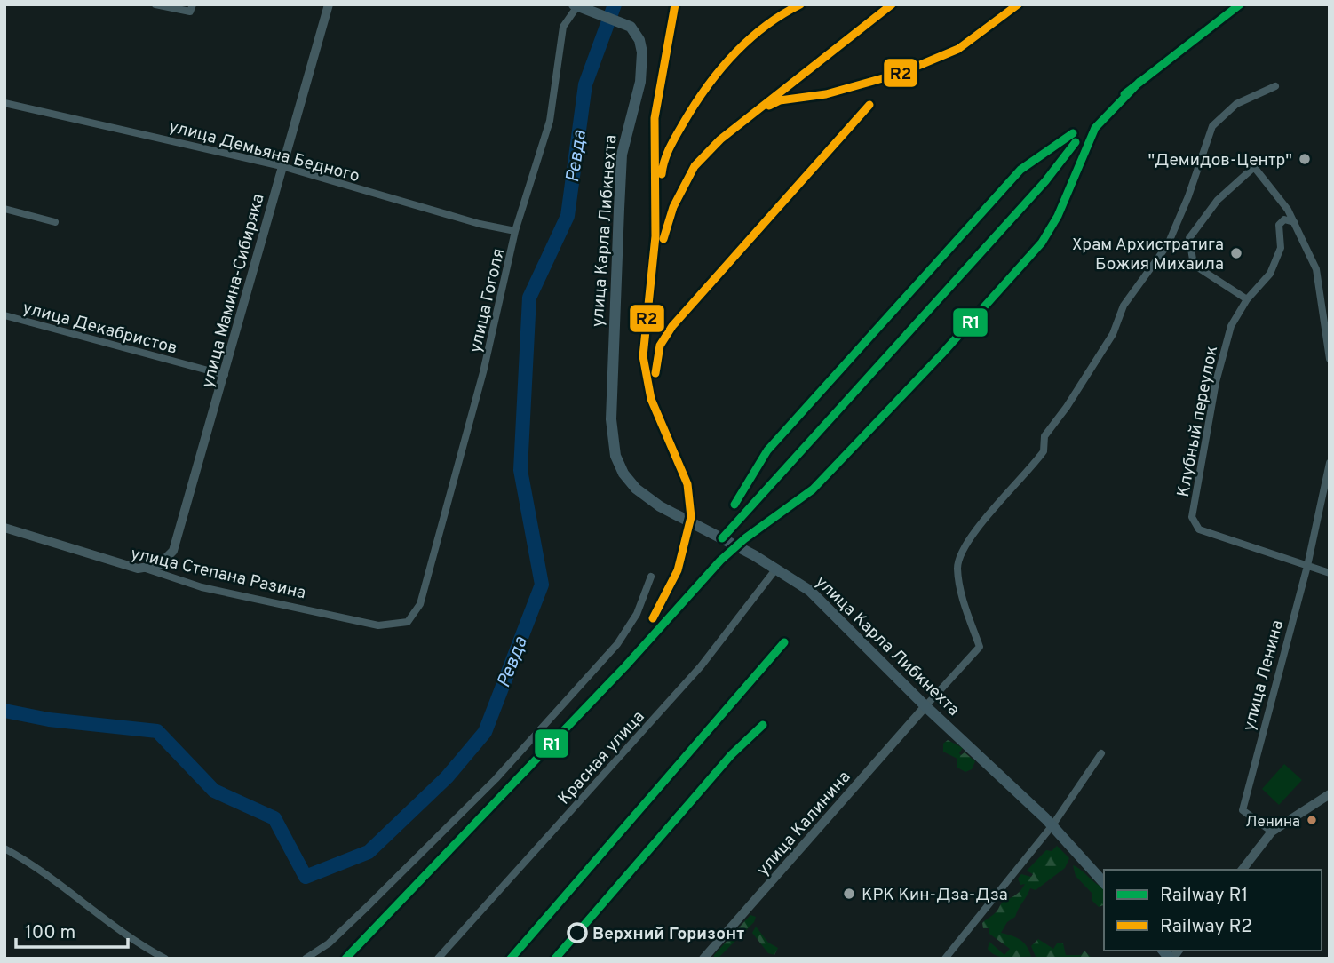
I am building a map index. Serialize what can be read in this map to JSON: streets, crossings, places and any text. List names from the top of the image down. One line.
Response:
{"streets":{"main road":["улица Карла Либкнехта"],"street":["улица Демьяна Бедного","улица Мамина-Сибиряка","улица Гоголя","улица Декабристов","Клубный переулок","улица Степана Разина","улица Ленина","Красная улица","улица Калинина"]},"crossings":[["улица Демьяна Бедного","улица Мамина-Сибиряка"],["улица Демьяна Бедного","улица Гоголя"],["улица Карла Либкнехта","улица Гоголя"],["улица Карла Либкнехта","Красная улица"],["улица Карла Либкнехта","улица Калинина"],["улица Мамина-Сибиряка","улица Декабристов"],["улица Мамина-Сибиряка","улица Степана Разина"],["улица Гоголя","улица Степана Разина"],["Клубный переулок","улица Ленина"]],"water":["Ревда"],"places":["\"Демидов-Центр\"","Храм Архистратига Божия Михаила","Ленина","КРК Кин-Дза-Дза","Верхний Горизонт"],"lines":["rail line R1","rail line R2"],"legend":["Railway R1","Railway R2"],"scale_bar":"100 m"}
